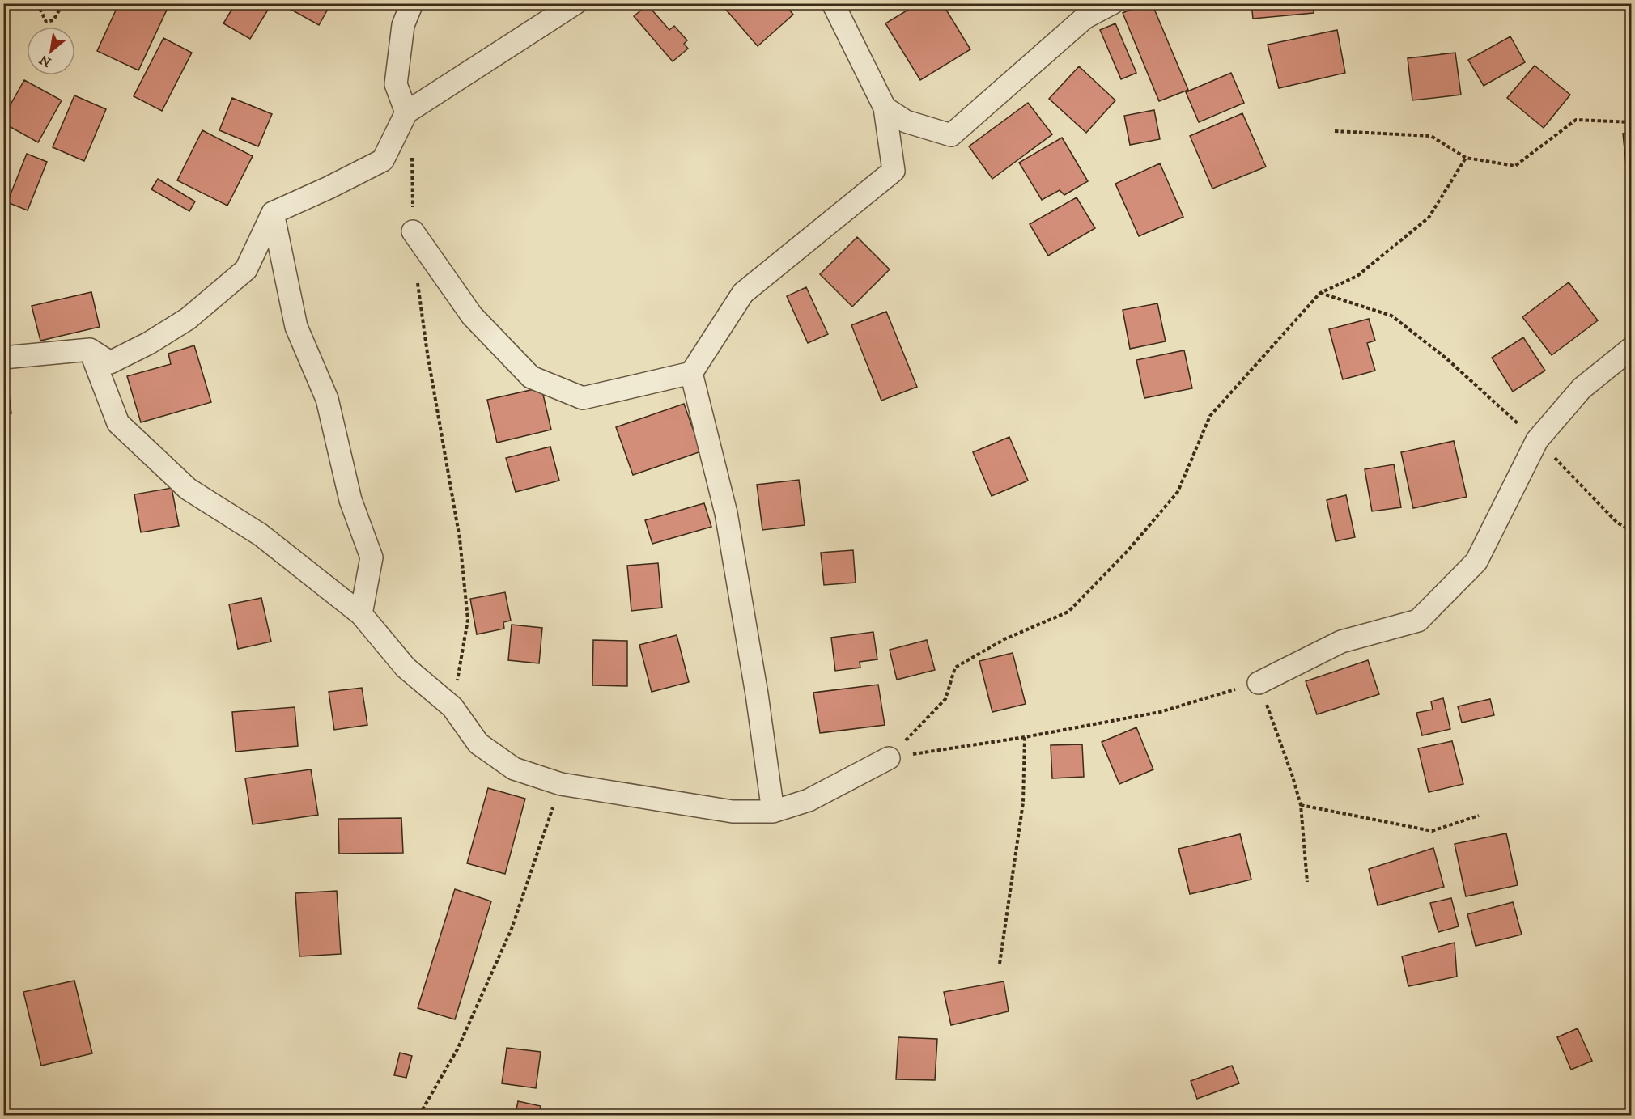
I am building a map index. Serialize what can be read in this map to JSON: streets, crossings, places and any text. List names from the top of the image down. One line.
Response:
{"north":"bottom left"}
